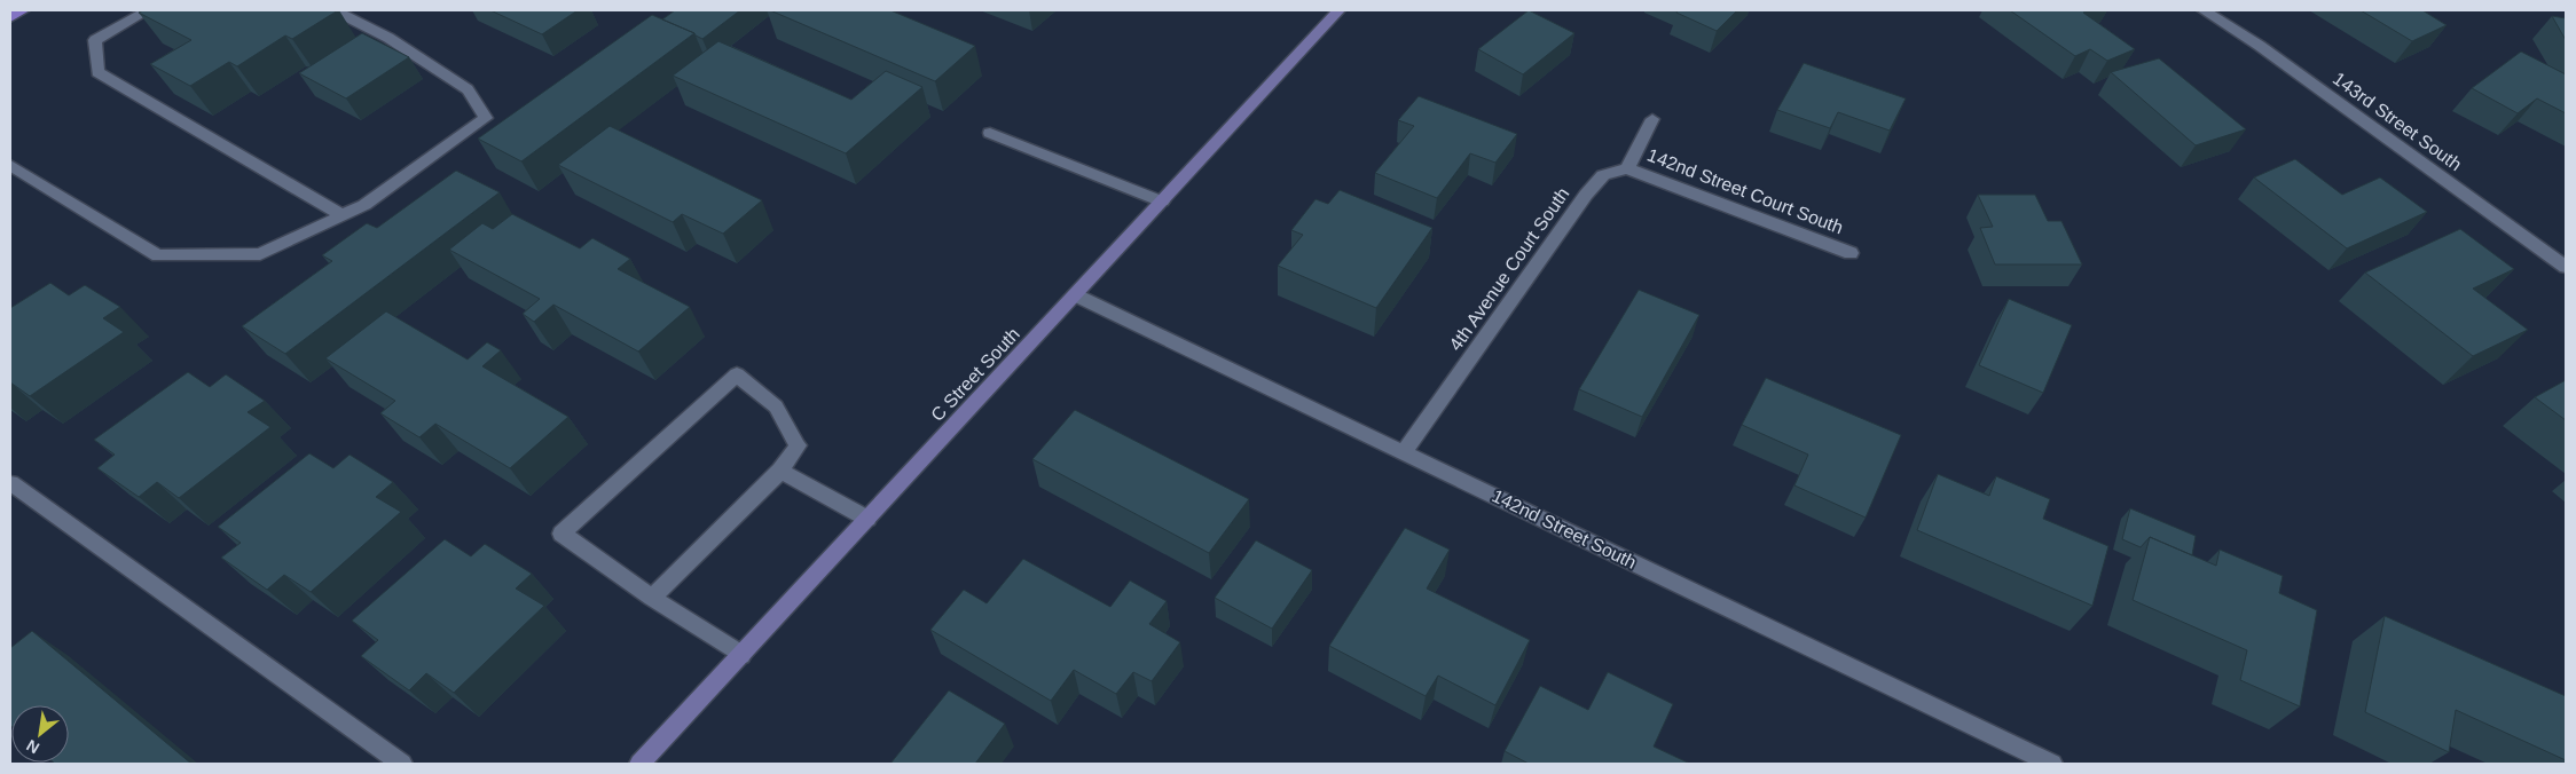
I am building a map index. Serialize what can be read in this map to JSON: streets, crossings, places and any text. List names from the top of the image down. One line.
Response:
{"streets":{"street":["143rd Street South","142nd Street Court South","4th Avenue Court South","C Street South","142nd Street South"]},"crossings":[["142nd Street Court South","4th Avenue Court South"],["4th Avenue Court South","142nd Street South"],["C Street South","142nd Street South"]],"north":"bottom left"}
